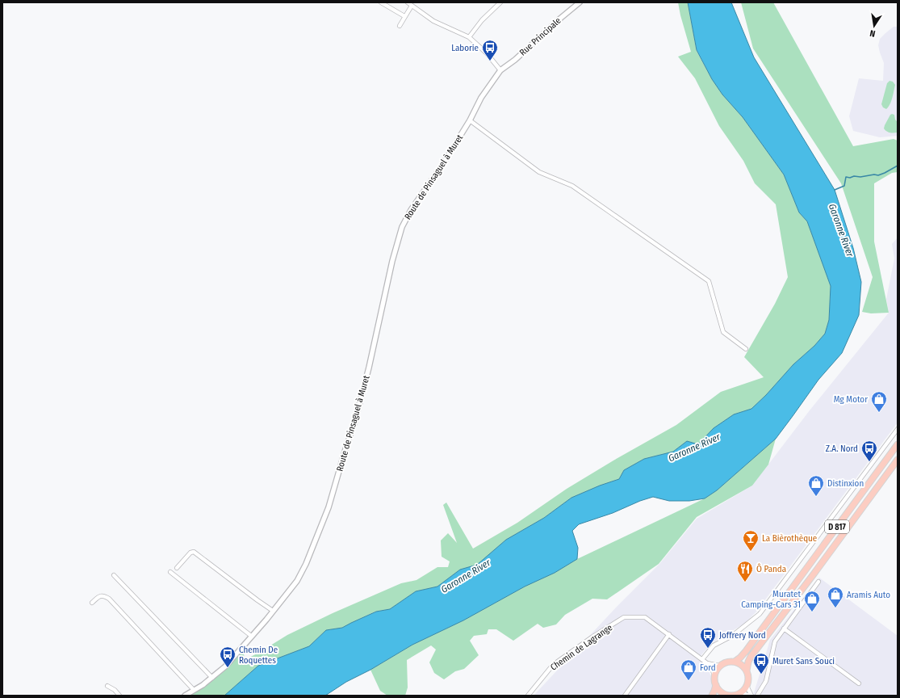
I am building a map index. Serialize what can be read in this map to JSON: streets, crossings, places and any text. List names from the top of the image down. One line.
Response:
{"streets":{"main road":["D 817"],"street":["Rue Principale","Route de Pinsaguel à Muret","Chemin de Lagrange"]},"water":["Garonne River"],"places":{"bus stop":["Laborie","Z.A. Nord","Joffrery Nord","Chemin De Roquettes","Muret Sans Souci"],"shop":["Mg Motor","Distinxion","Aramis Auto","Muratet Camping-Cars 31","Ford"],"bar":["La Bièrothèque"],"restaurant":["Ô Panda"]},"north":"bottom"}
